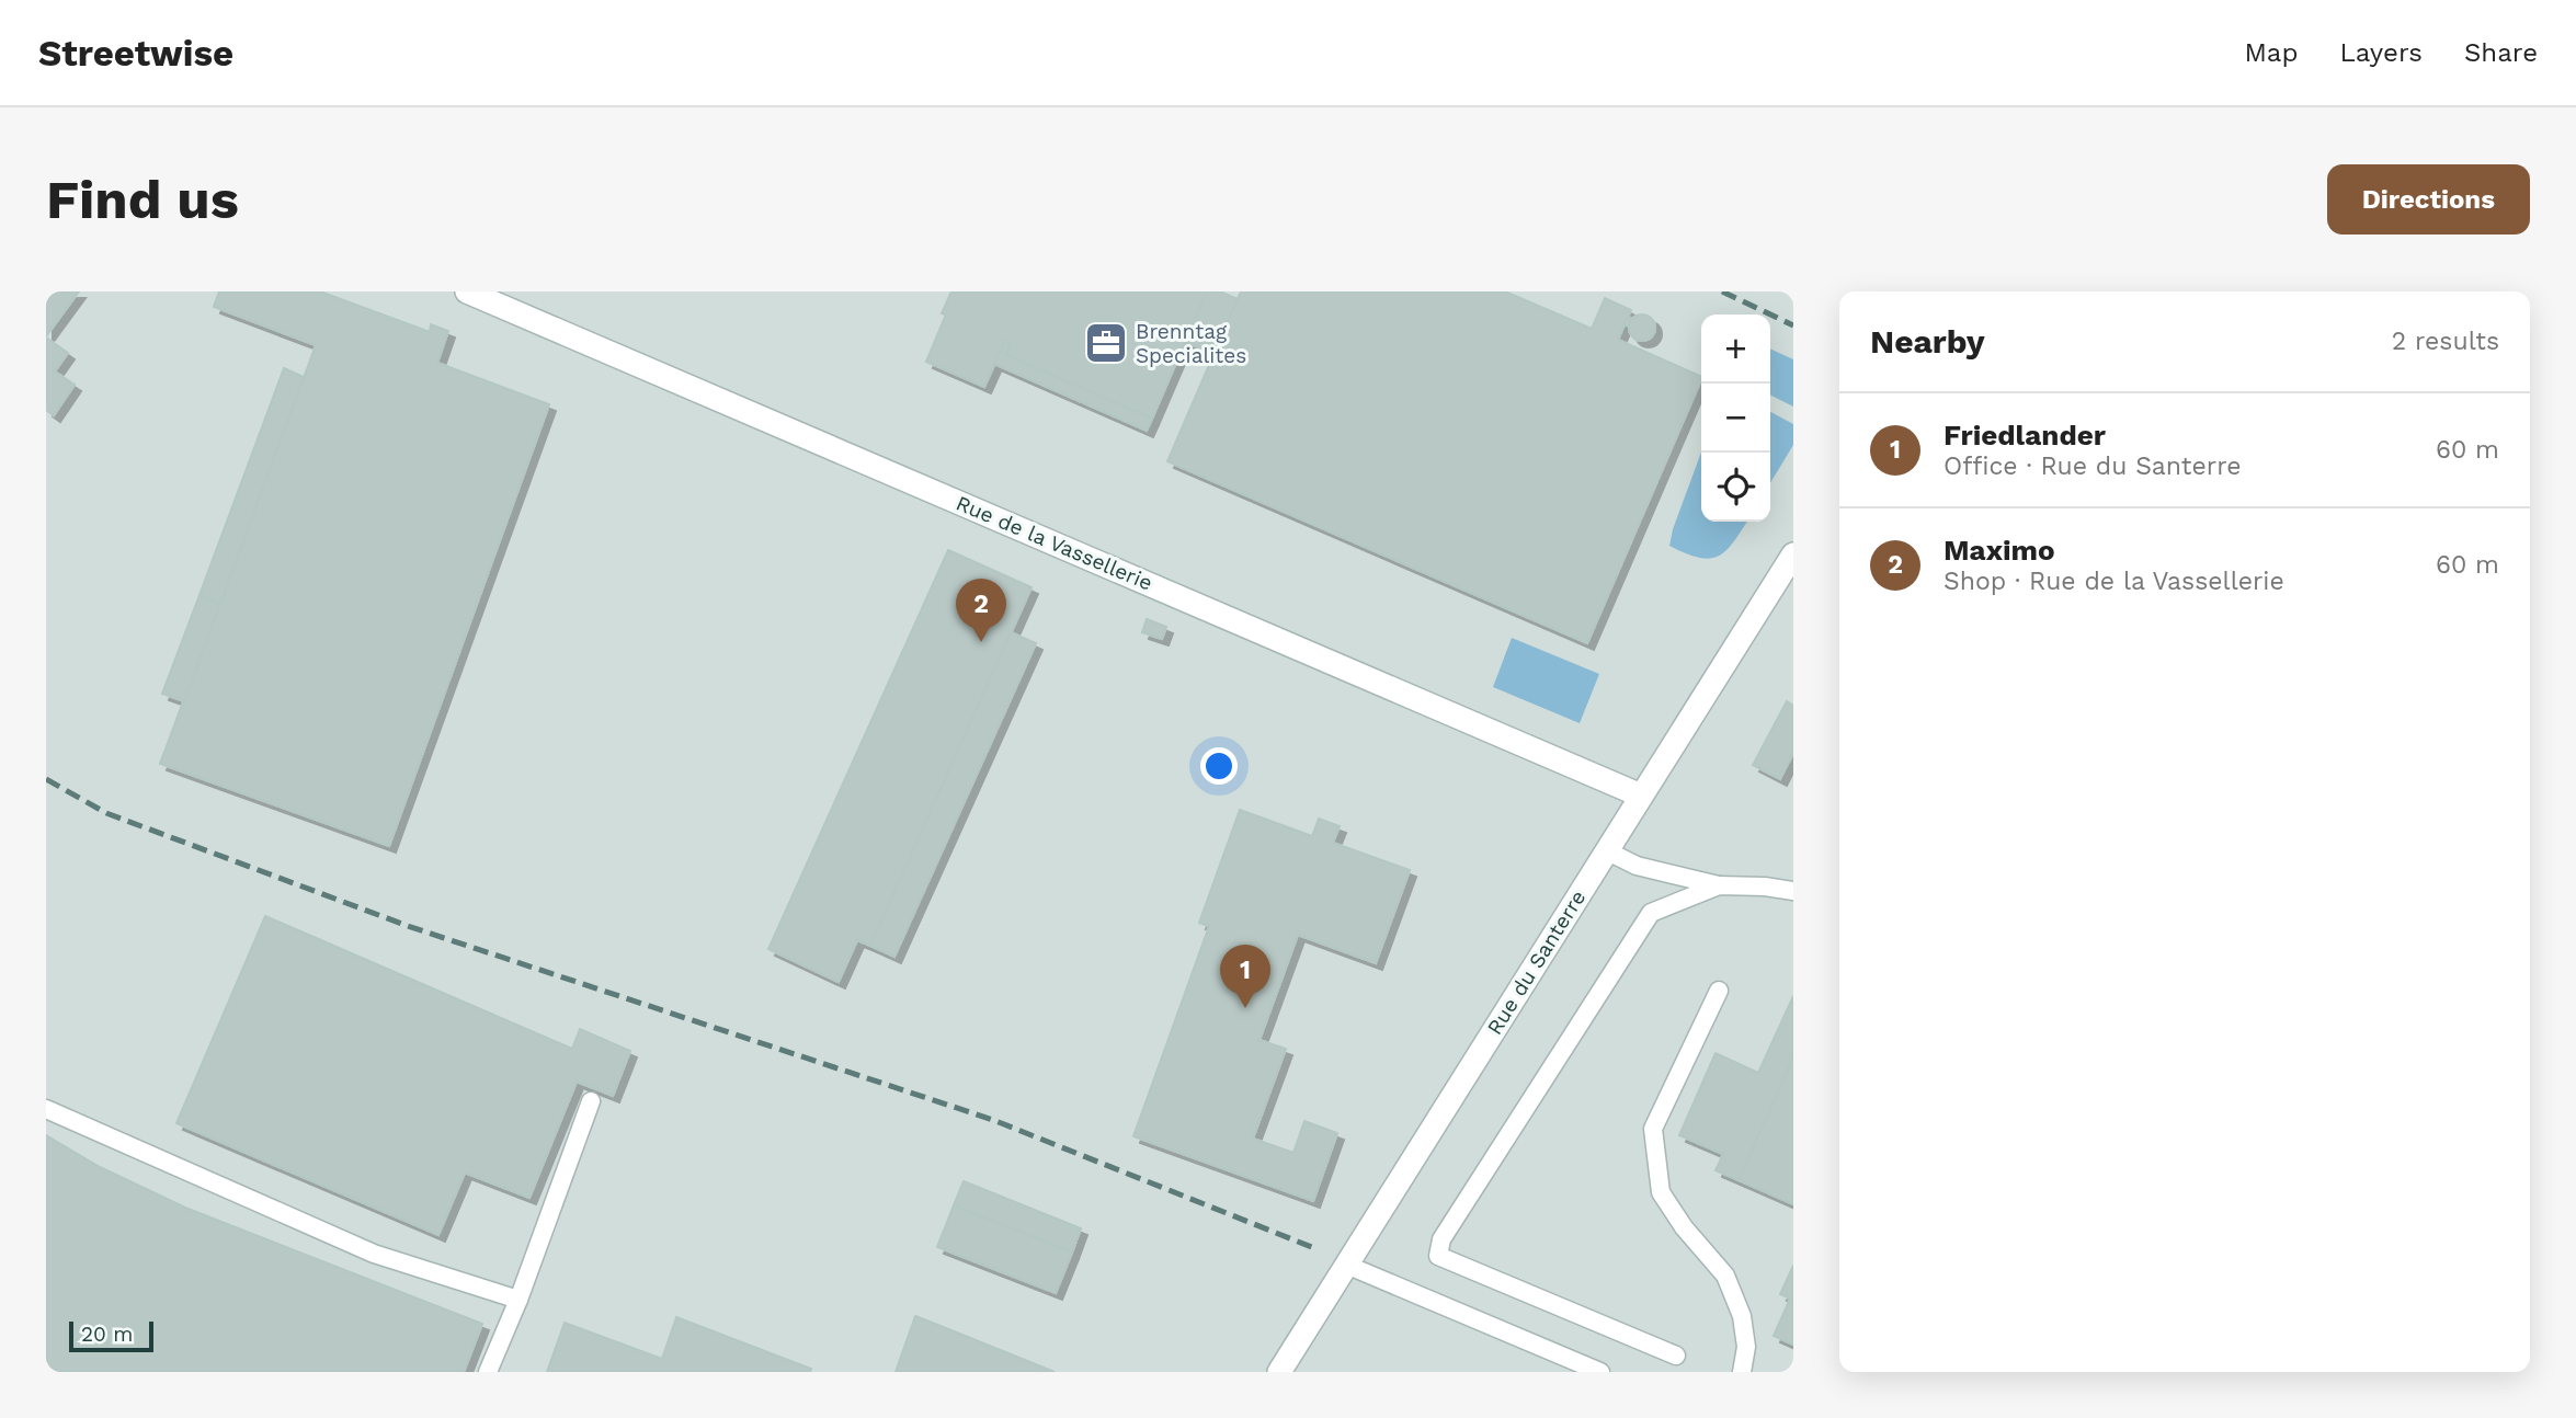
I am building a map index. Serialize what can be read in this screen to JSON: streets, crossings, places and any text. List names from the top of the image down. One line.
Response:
{"streets":{"street":["Rue de la Vassellerie","Rue du Santerre"]},"crossings":[["Rue de la Vassellerie","Rue du Santerre"]],"places":{"office":["Brenntag Specialites"]},"scale_bar":"20 m","page":{"header":"Streetwise","nav":["Map","Layers","Share"],"buttons":"Directions","title":"Find us","heading":["Nearby","2 results"],"map_buttons":["+","−"],"list":[{"mark":"1","name":"Friedlander","note":"Office · Rue du Santerre","value":"60 m"},{"mark":"2","name":"Maximo","note":"Shop · Rue de la Vassellerie","value":"60 m"}],"pins":["2","1"],"scale":"20 m"}}
